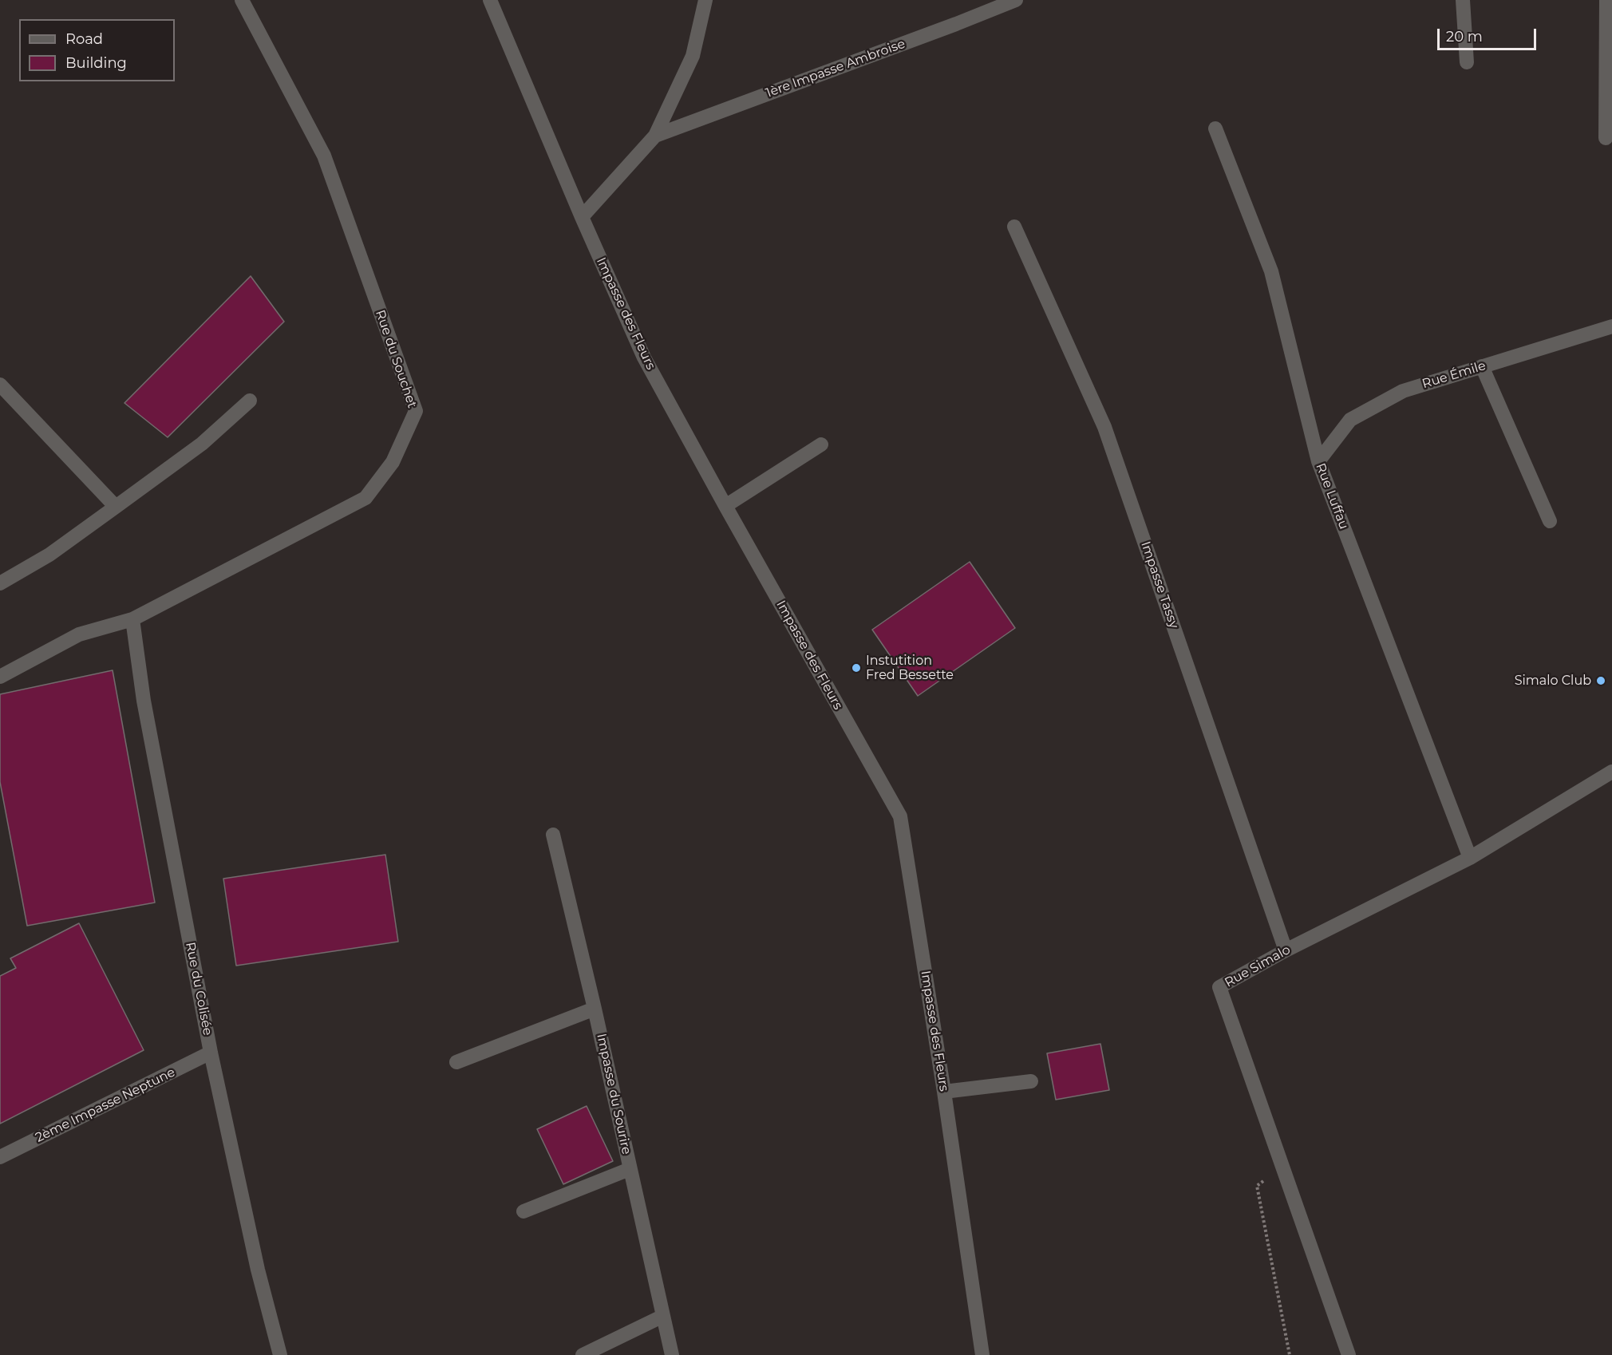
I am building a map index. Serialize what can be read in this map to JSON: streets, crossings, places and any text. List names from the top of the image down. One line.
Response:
{"streets":{"street":["1ère Impasse Ambroise","Impasse des Fleurs","Rue du Souchet","Rue Émile","Rue Luffau","Impasse Tassy","Rue Simalo","Rue du Colisée","Impasse du Sourire","2ème Impasse Neptune"]},"crossings":[["Rue du Souchet","Rue du Colisée"],["Rue Émile","Rue Luffau"],["Rue Luffau","Rue Simalo"],["Impasse Tassy","Rue Simalo"],["Rue du Colisée","2ème Impasse Neptune"]],"places":["Instutition Fred Bessette","Simalo Club"],"legend":["Road","Building"],"scale_bar":"20 m"}
